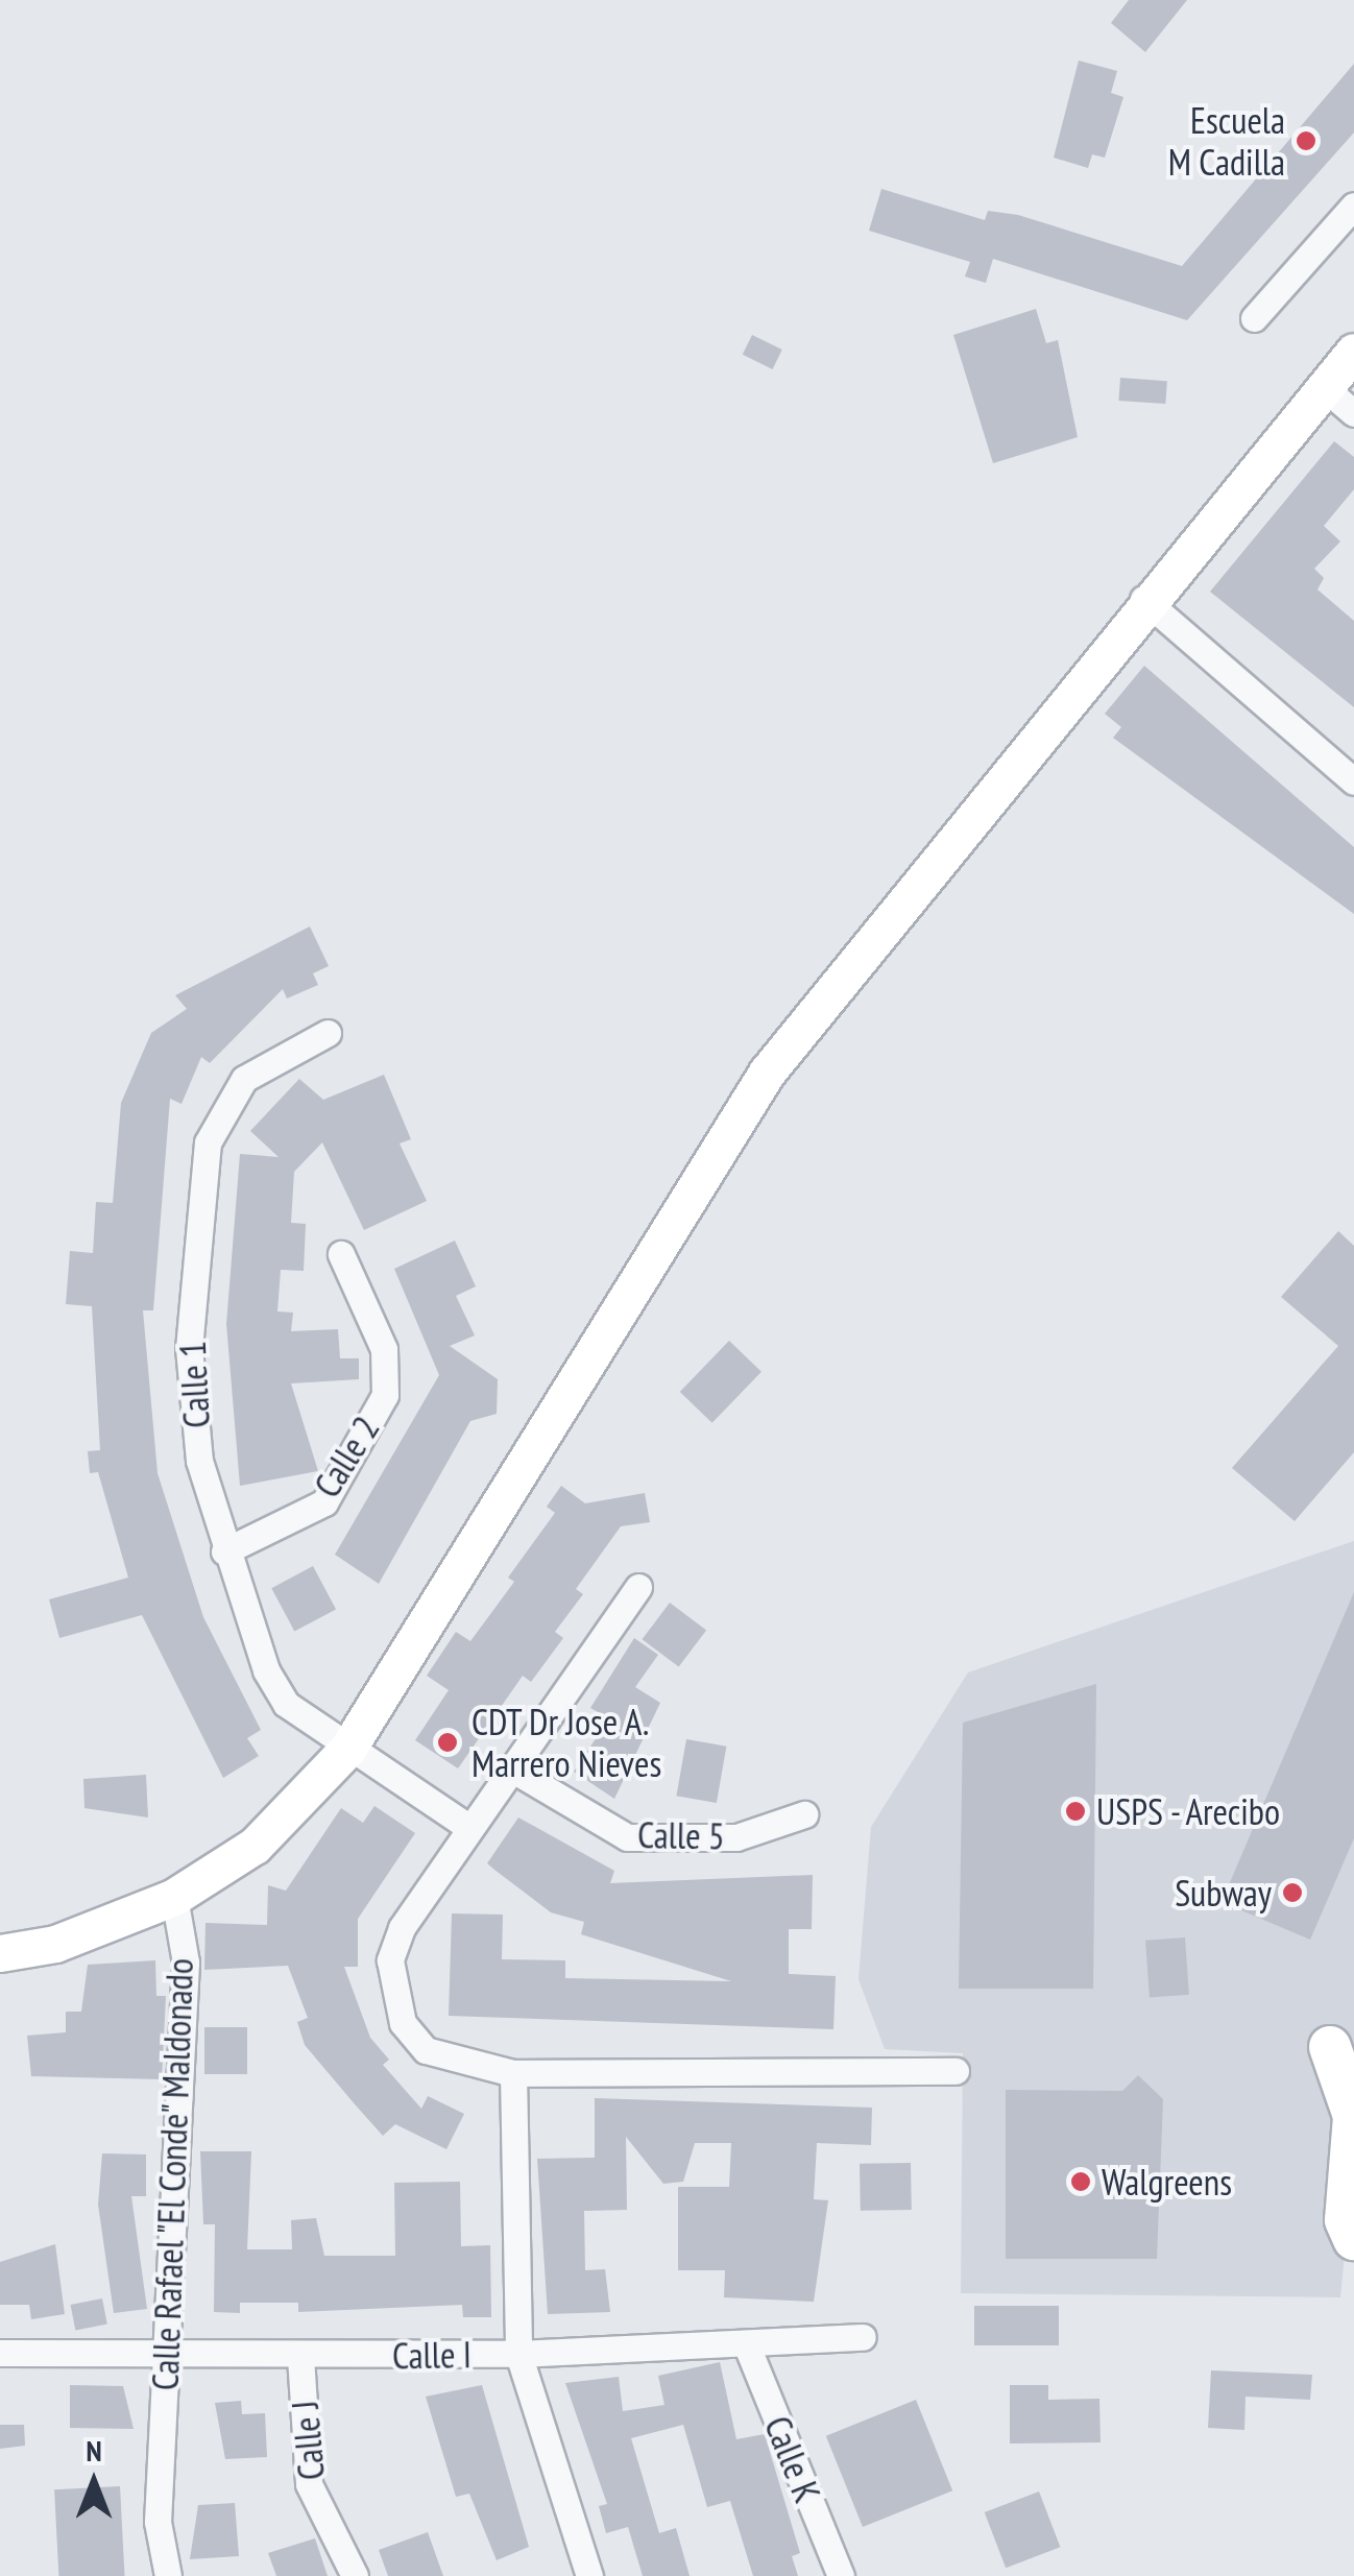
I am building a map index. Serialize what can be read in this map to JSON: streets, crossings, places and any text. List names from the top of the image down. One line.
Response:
{"streets":{"street":["Calle 1","Calle 2","Calle 5","Calle Rafael \"El Conde\" Maldonado","Calle I","Calle J","Calle K"]},"crossings":[["Calle 1","Calle 2"],["Calle Rafael \"El Conde\" Maldonado","Calle I"],["Calle I","Calle J"],["Calle I","Calle K"]],"places":["Escuela M Cadilla","CDT Dr Jose A. Marrero Nieves","USPS - Arecibo","Subway","Walgreens"],"north":"top"}
